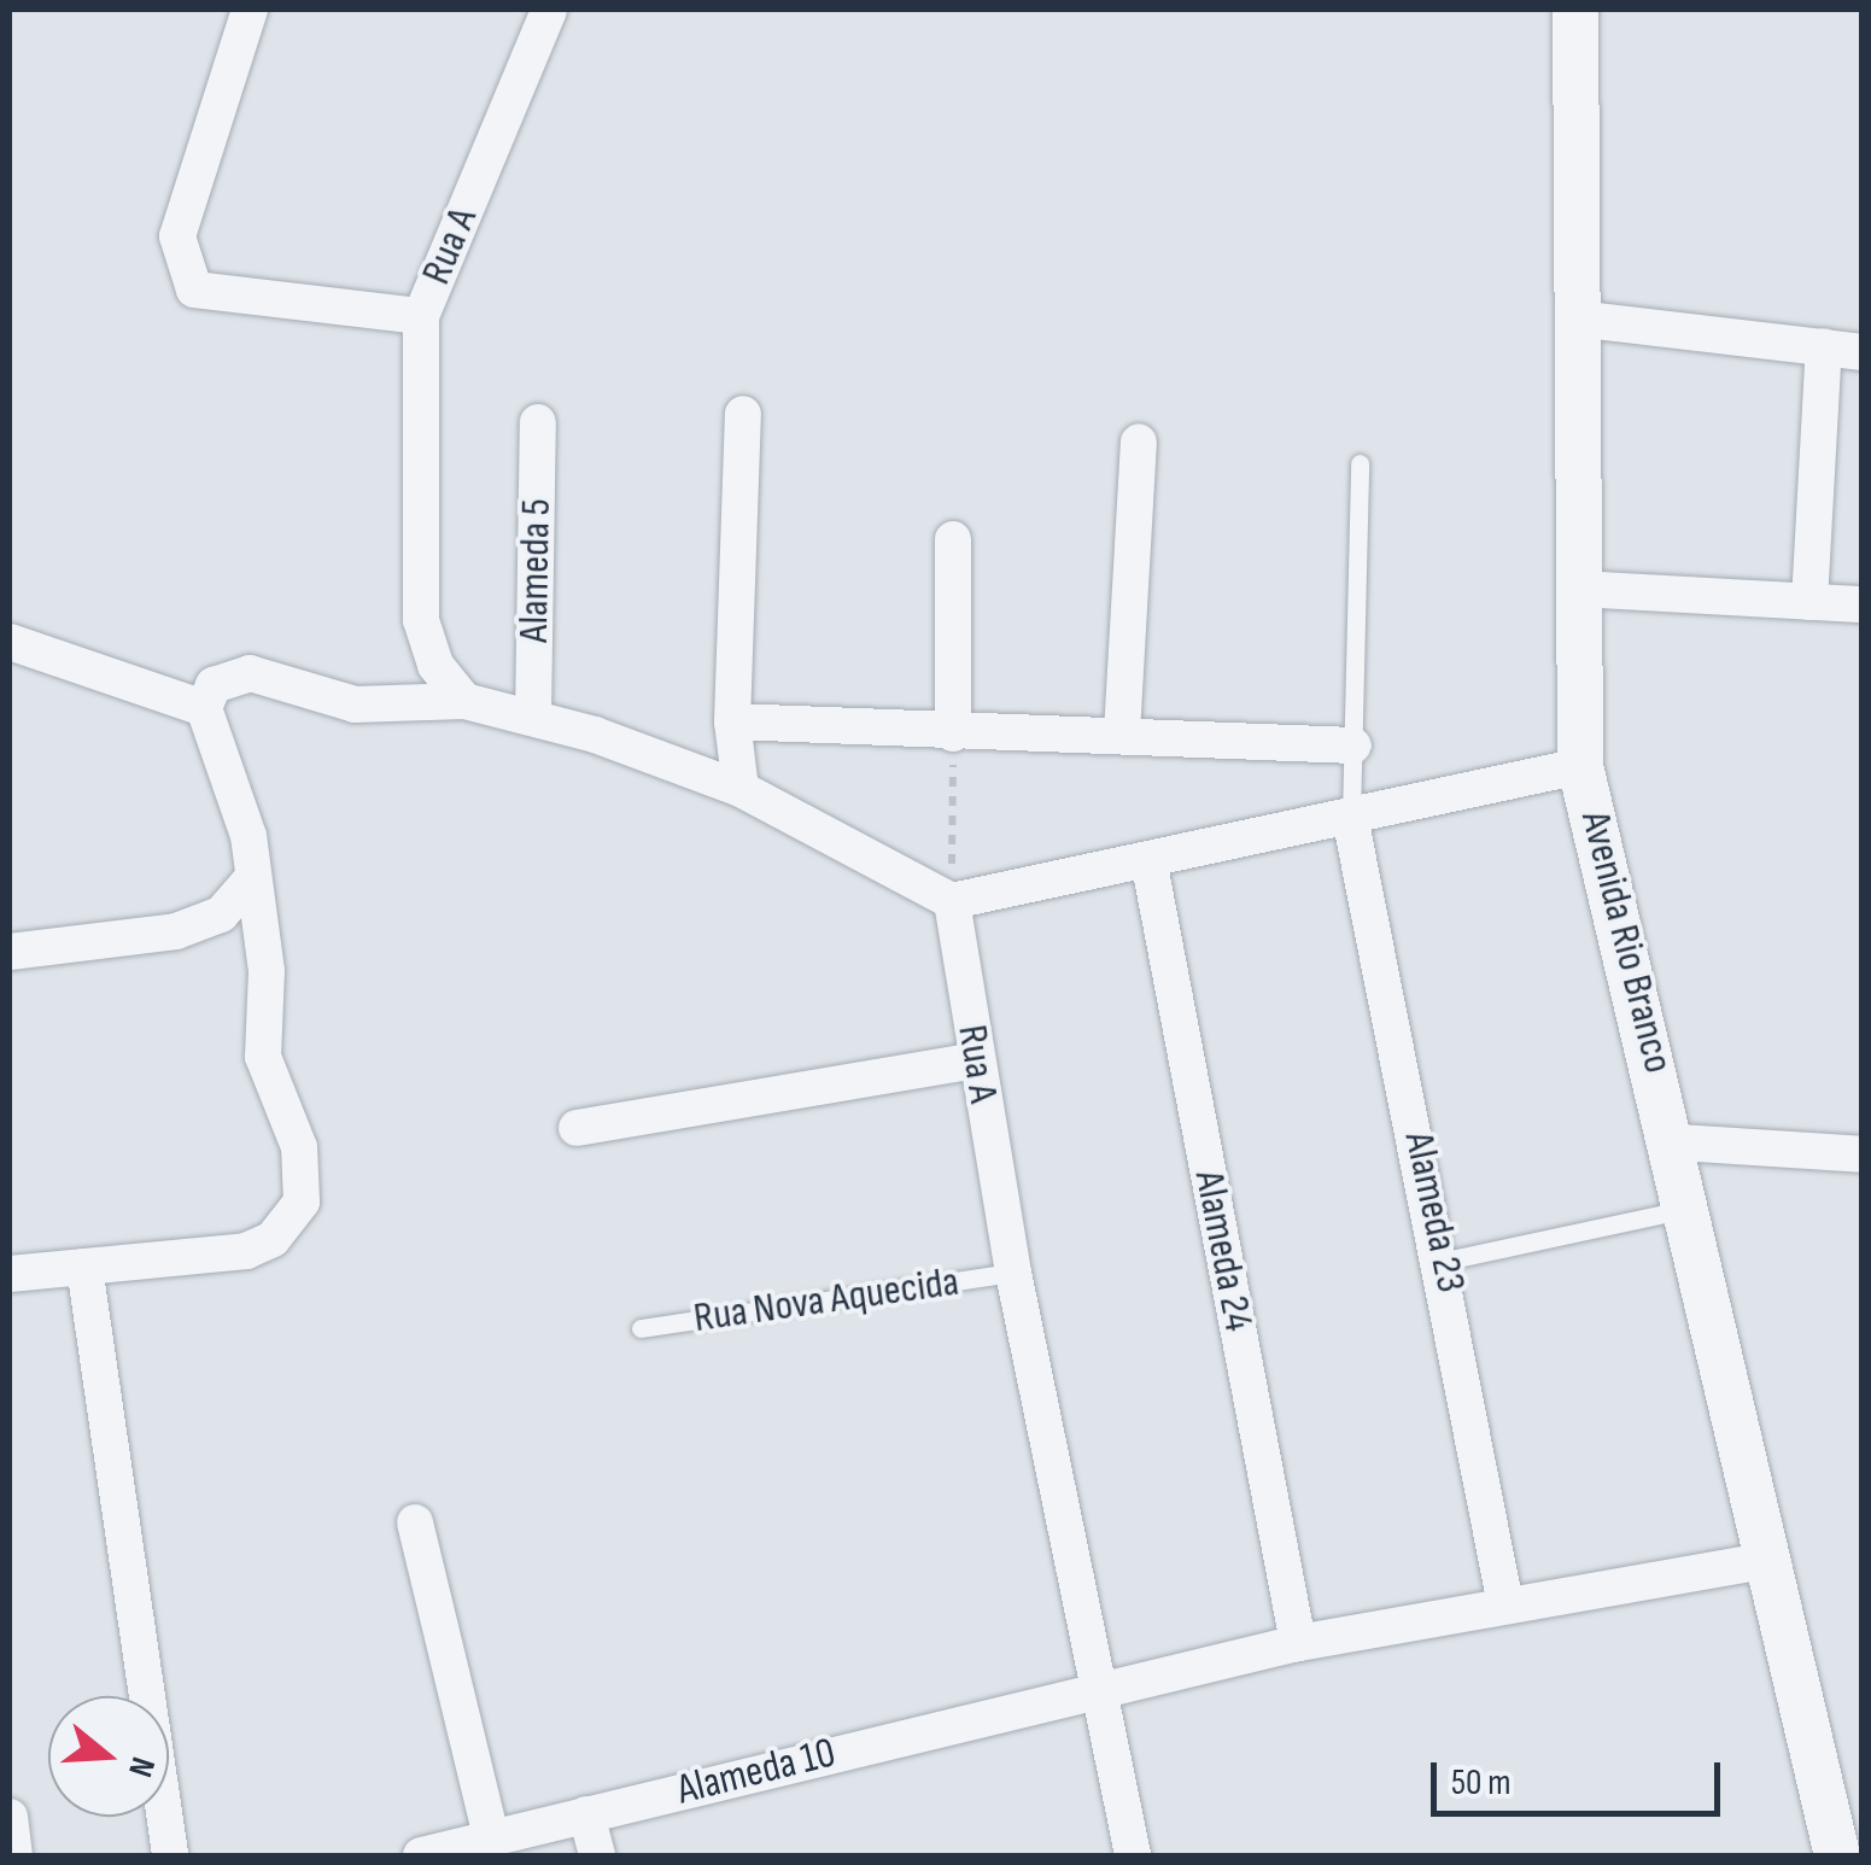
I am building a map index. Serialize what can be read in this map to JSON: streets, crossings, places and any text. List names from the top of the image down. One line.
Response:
{"streets":{"street":["Rua A","Alameda 5","Avenida Rio Branco","Alameda 23","Alameda 24","Alameda 10"],"lane":["Rua Nova Aquecida"]},"crossings":[["Rua A","Rua Nova Aquecida"],["Rua A","Alameda 10"],["Avenida Rio Branco","Alameda 10"],["Alameda 23","Alameda 10"],["Alameda 24","Alameda 10"]],"scale_bar":"50 m","north":"right"}
